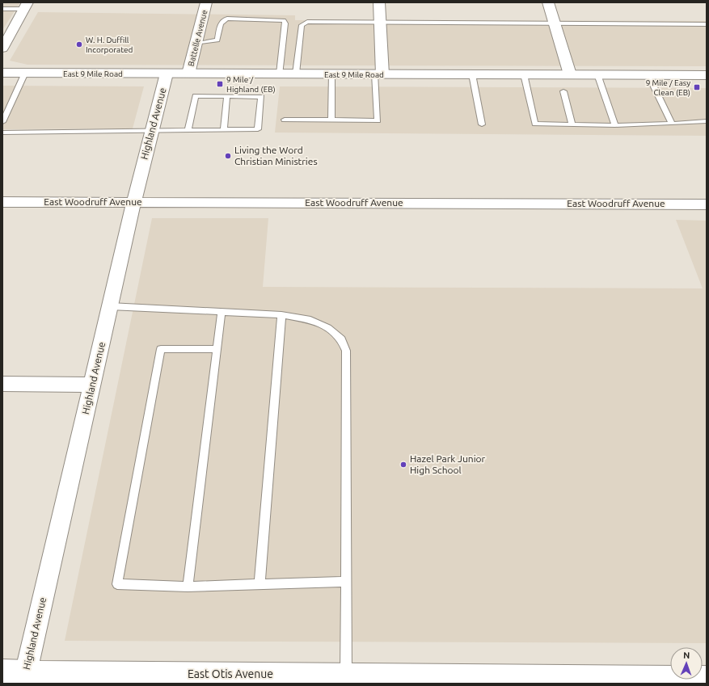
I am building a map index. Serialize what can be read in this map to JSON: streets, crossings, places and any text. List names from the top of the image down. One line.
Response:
{"streets":{"main road":["East 9 Mile Road"],"street":["Battelle Avenue","Highland Avenue","East Woodruff Avenue","East Otis Avenue"]},"crossings":[["Battelle Avenue","East 9 Mile Road"],["East 9 Mile Road","Highland Avenue"],["Highland Avenue","East Woodruff Avenue"],["Highland Avenue","East Otis Avenue"]],"places":{"other":["W. H. Duffill Incorporated","Living the Word Christian Ministries","Hazel Park Junior High School"],"transit":["9 Mile / Highland (EB)","9 Mile / Easy Clean (EB)"]},"north":"top"}
